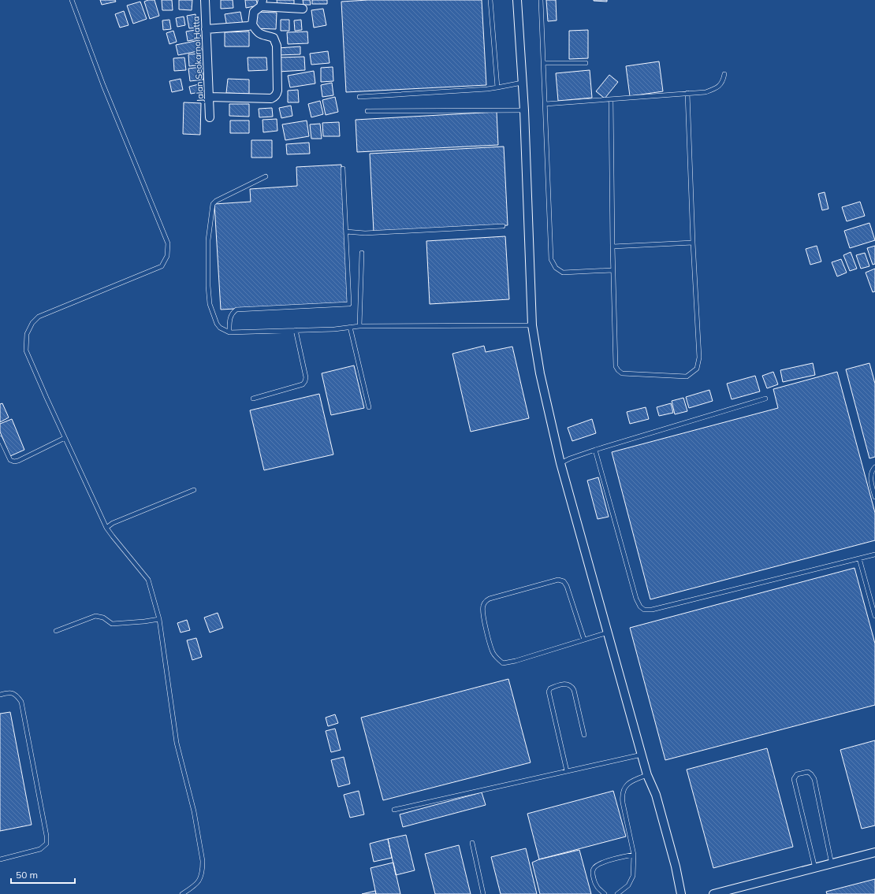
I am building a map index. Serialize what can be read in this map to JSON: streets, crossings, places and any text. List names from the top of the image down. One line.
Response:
{"streets":{"street":["Jalan Seokarno Hatta"]},"scale_bar":"50 m"}
